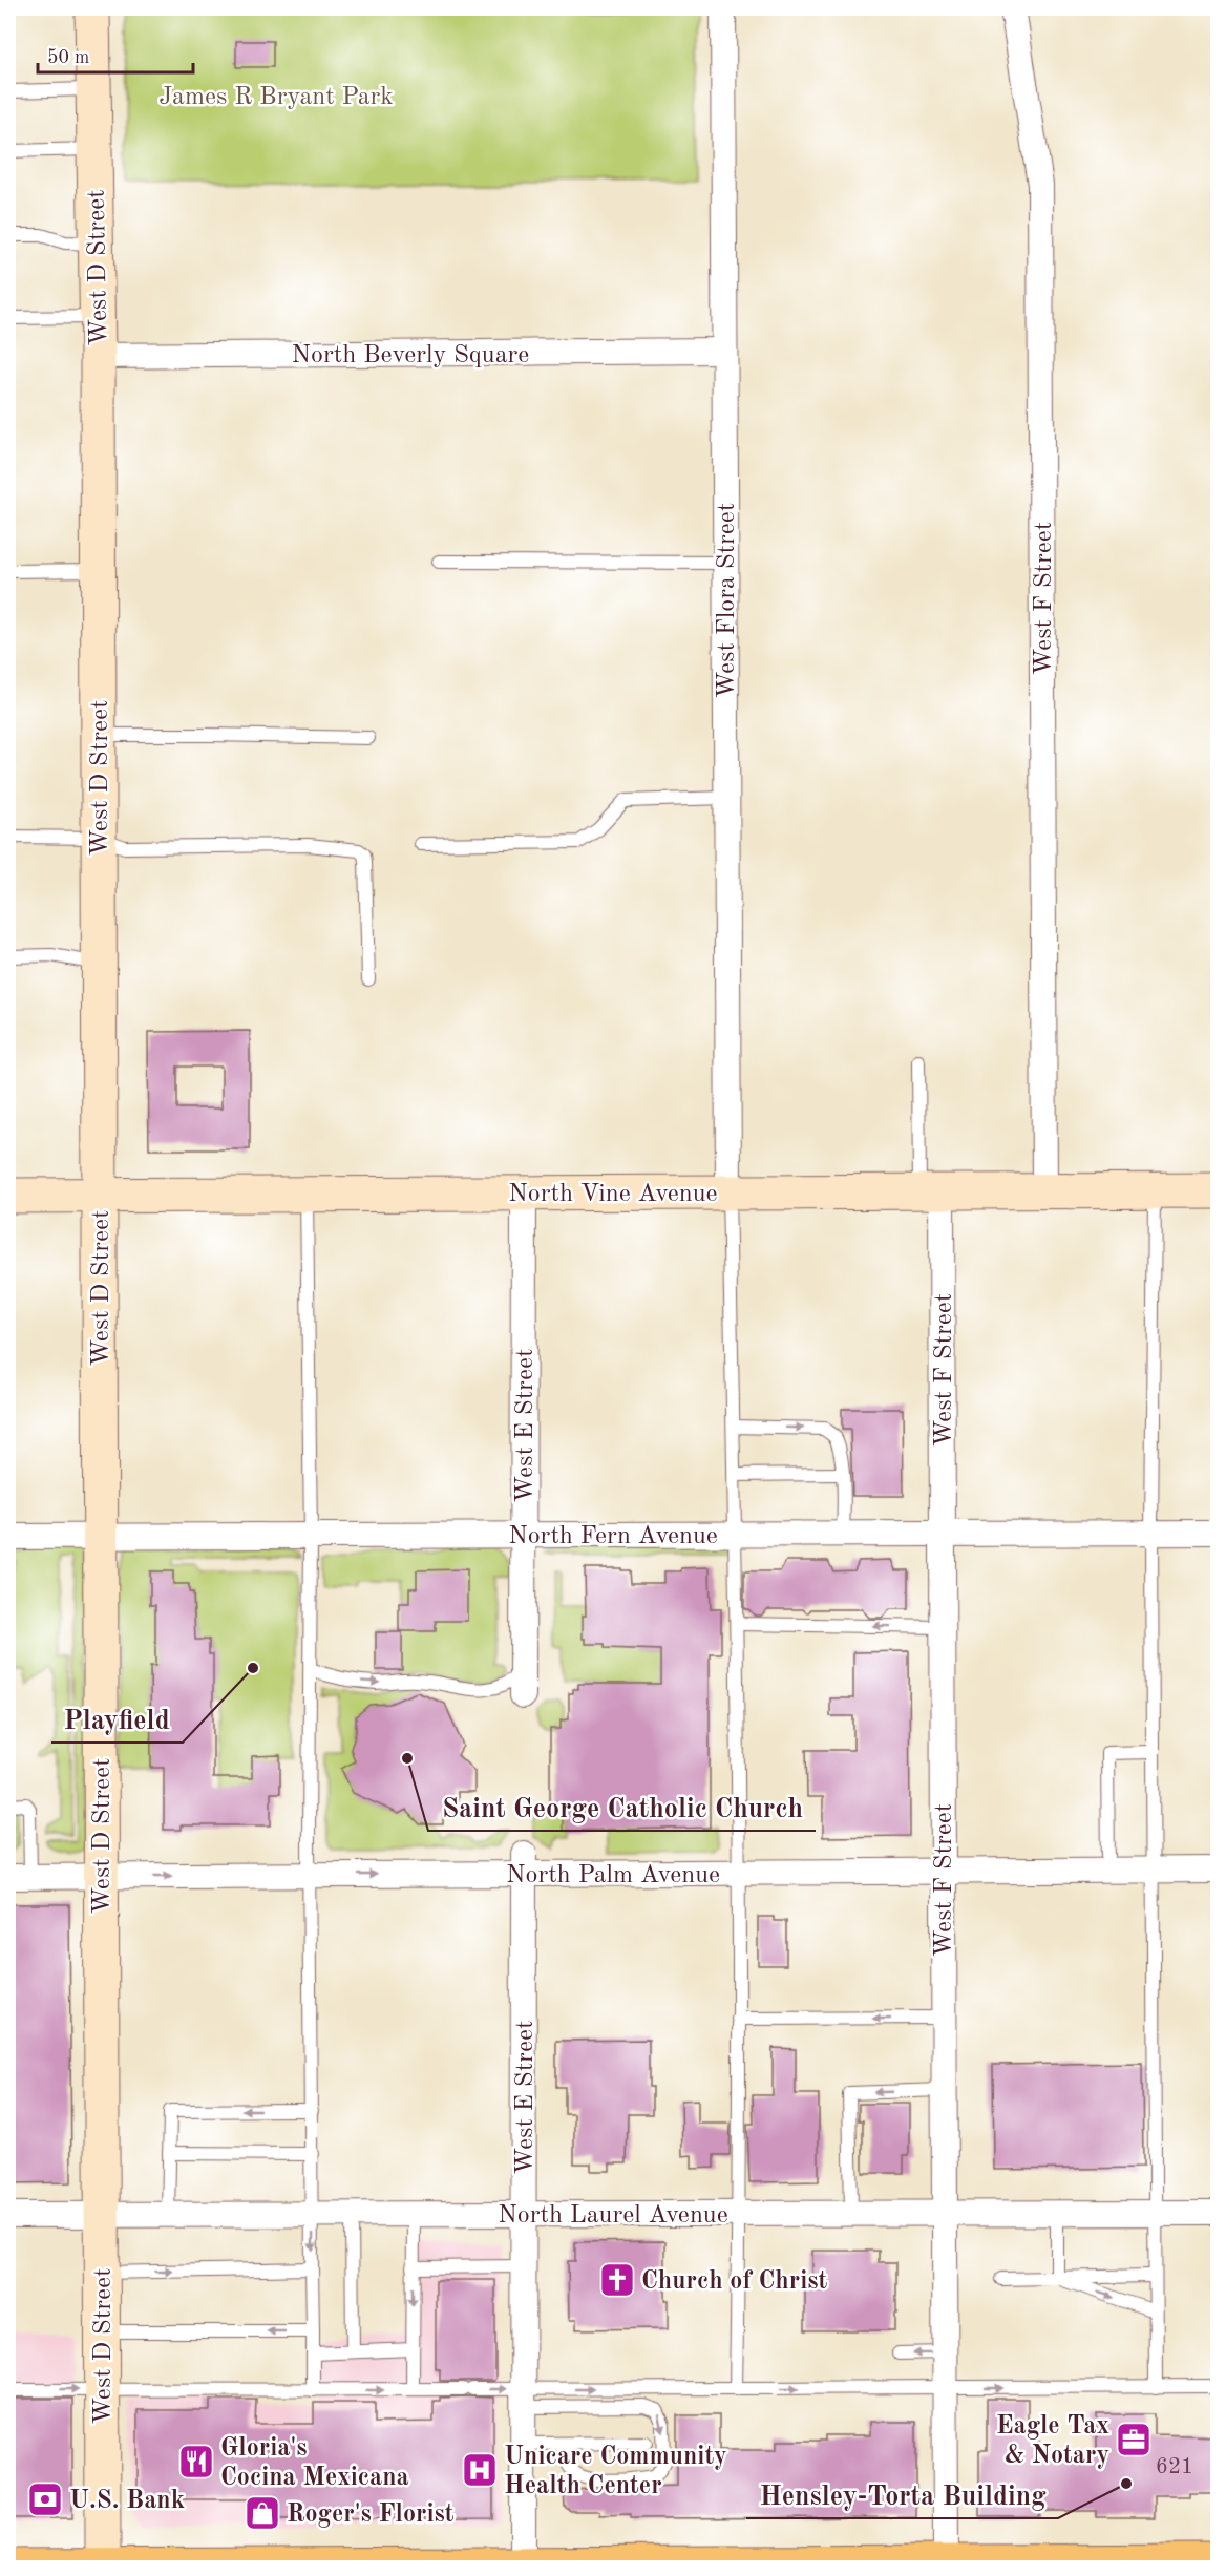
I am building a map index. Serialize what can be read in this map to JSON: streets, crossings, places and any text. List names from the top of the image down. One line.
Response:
{"streets":{"main road":["West D Street","North Vine Avenue"],"street":["North Beverly Square","West F Street","West Flora Street","West E Street","North Fern Avenue","North Palm Avenue","North Laurel Avenue"]},"crossings":[["West D Street","North Beverly Square"],["West D Street","North Vine Avenue"],["West D Street","North Fern Avenue"],["West D Street","North Palm Avenue"],["West D Street","North Laurel Avenue"],["North Beverly Square","West Flora Street"],["West F Street","North Vine Avenue"],["West F Street","North Fern Avenue"],["West F Street","North Palm Avenue"],["West F Street","North Laurel Avenue"],["West Flora Street","North Vine Avenue"],["North Vine Avenue","West E Street"],["West E Street","North Fern Avenue"],["West E Street","North Palm Avenue"],["West E Street","North Laurel Avenue"]],"one_way":["North Palm Avenue"],"parks":["James R Bryant Park"],"places":{"other":["Playfield","Saint George Catholic Church","Hensley-Torta Building"],"church":["Church of Christ"],"office":["Eagle Tax & Notary"],"restaurant":["Gloria's Cocina Mexicana"],"hospital":["Unicare Community Health Center"],"bank":["U.S. Bank"],"shop":["Roger's Florist"]},"house_numbers":["621"],"scale_bar":"50 m"}
